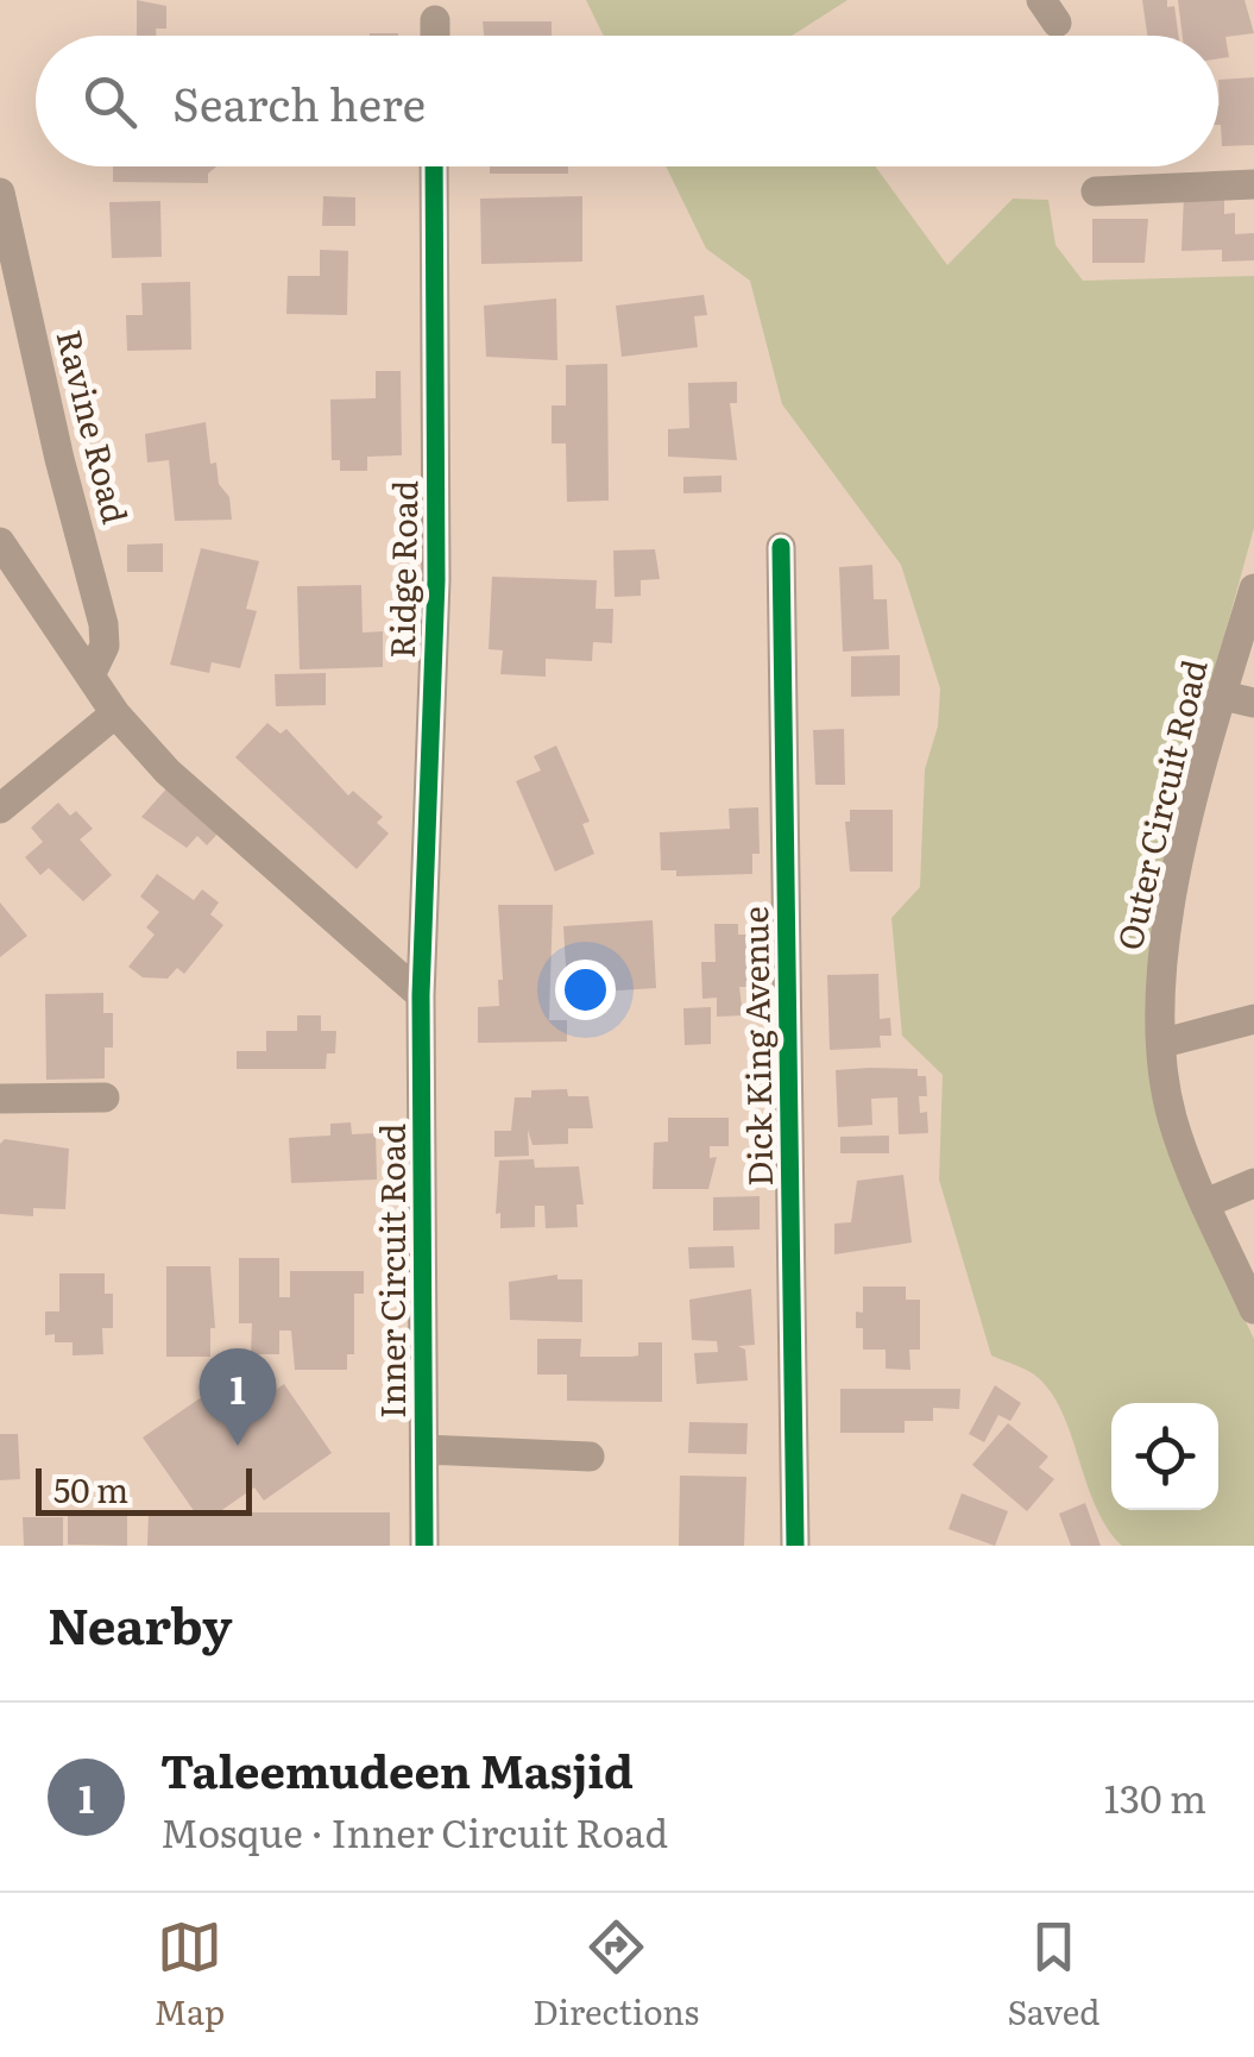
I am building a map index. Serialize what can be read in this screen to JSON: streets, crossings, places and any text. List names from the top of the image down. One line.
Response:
{"streets":{"street":["Ravine Road","Ridge Road","Outer Circuit Road","Dick King Avenue","Inner Circuit Road"]},"crossings":[["Ridge Road","Inner Circuit Road"]],"scale_bar":"50 m","page":{"search":"Search here","pins":"1","scale":"50 m","heading":"Nearby","list":[{"mark":"1","name":"Taleemudeen Masjid","note":"Mosque · Inner Circuit Road","value":"130 m"}],"nav":["Map","Directions","Saved"]}}
